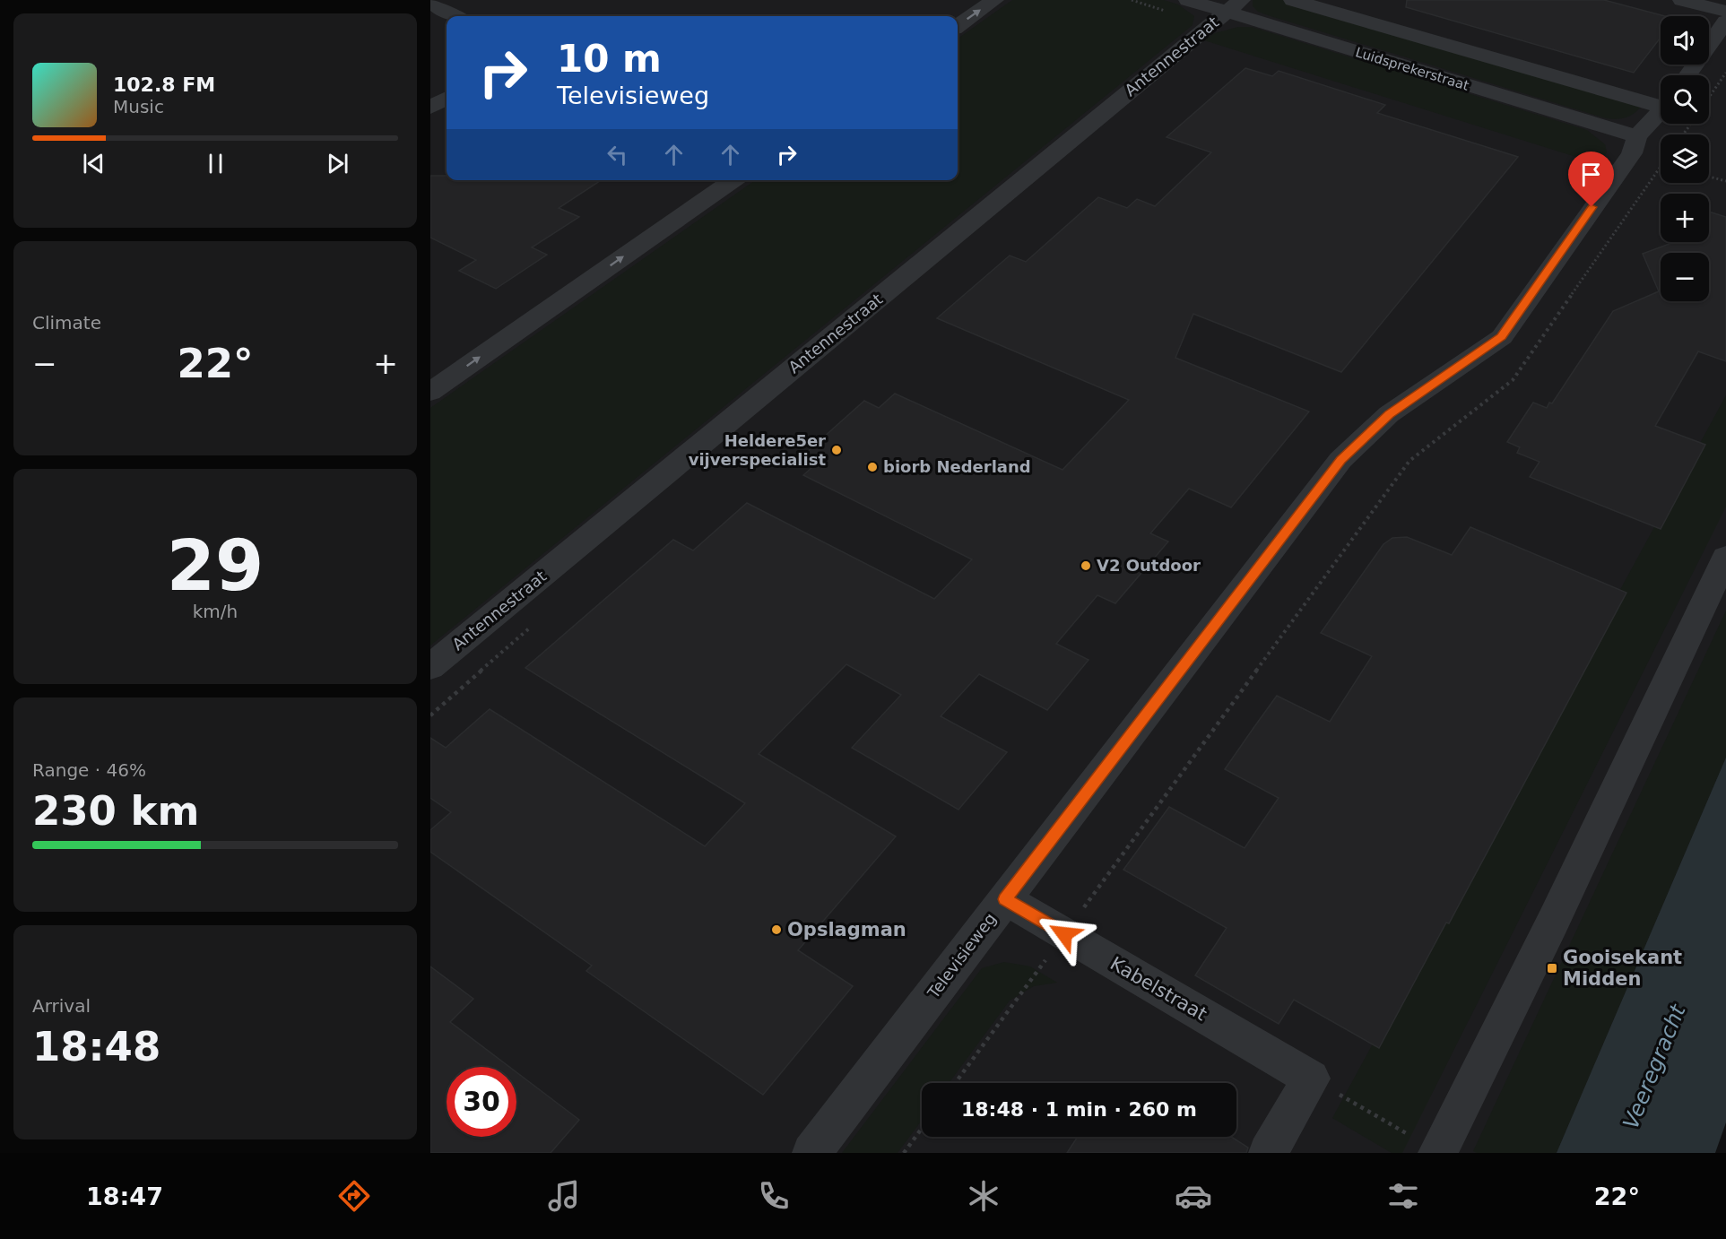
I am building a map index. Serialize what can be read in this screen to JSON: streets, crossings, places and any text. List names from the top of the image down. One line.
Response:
{"streets":{"street":["Antennestraat","Luidsprekerstraat","Televisieweg","Kabelstraat"]},"crossings":[["Antennestraat","Luidsprekerstraat"],["Luidsprekerstraat","Televisieweg"],["Televisieweg","Kabelstraat"]],"water":["Veeregracht"],"places":{"other":["Heldere5er vijverspecialist","biorb Nederland","V2 Outdoor","Opslagman"],"transit":["Gooisekant Midden"]},"page":{"map_buttons":["+","−"],"turn":["10 m","Televisieweg"],"song":["102.8 FM","Music"],"tile":["Climate",["29","km/h"],["Range · 46%","230 km"],["Arrival","18:48"]],"heat":["−","22°","+"],"limit":"30","trip":"18:48 · 1 min · 260 m","tabs":["18:47","22°"]}}
